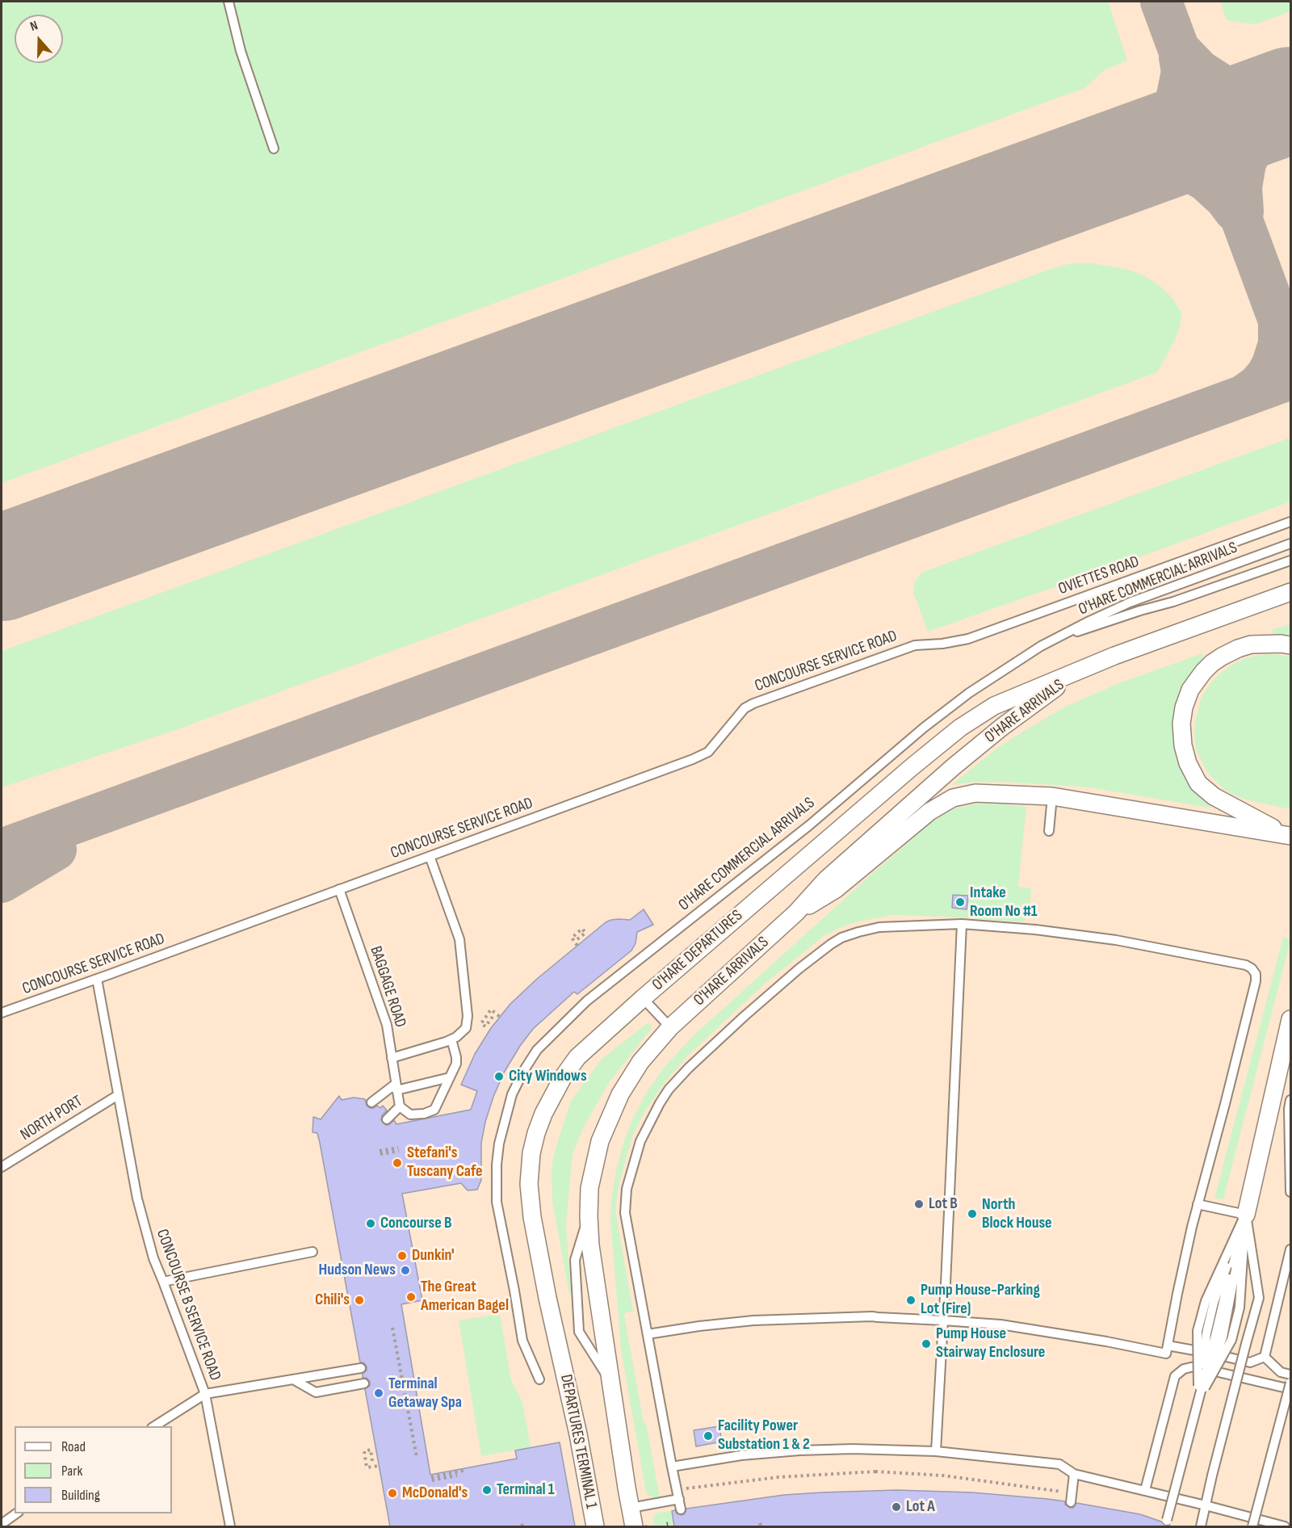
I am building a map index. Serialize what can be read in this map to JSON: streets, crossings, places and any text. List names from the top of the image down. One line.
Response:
{"streets":{"street":["O'HARE ARRIVALS","O'HARE DEPARTURES","DEPARTURES TERMINAL 1"],"lane":["OVIETTES ROAD","O'HARE COMMERCIAL ARRIVALS","CONCOURSE SERVICE ROAD","BAGGAGE ROAD","NORTH PORT","CONCOURSE B SERVICE ROAD"]},"crossings":[["OVIETTES ROAD","CONCOURSE SERVICE ROAD"],["CONCOURSE SERVICE ROAD","BAGGAGE ROAD"],["CONCOURSE SERVICE ROAD","CONCOURSE B SERVICE ROAD"],["O'HARE ARRIVALS","O'HARE DEPARTURES"],["O'HARE DEPARTURES","DEPARTURES TERMINAL 1"],["NORTH PORT","CONCOURSE B SERVICE ROAD"]],"places":["Intake Room No #1","City Windows","Stefani's Tuscany Cafe","Lot B","North Block House","Concourse B","Dunkin'","Hudson News","The Great American Bagel","Chili's","Pump House-Parking Lot (Fire)","Pump House Stairway Enclosure","Terminal Getaway Spa","Facility Power Substation 1 & 2","Terminal 1","McDonald's","Lot A"],"legend":["Road","Park","Building"],"north":"top"}
